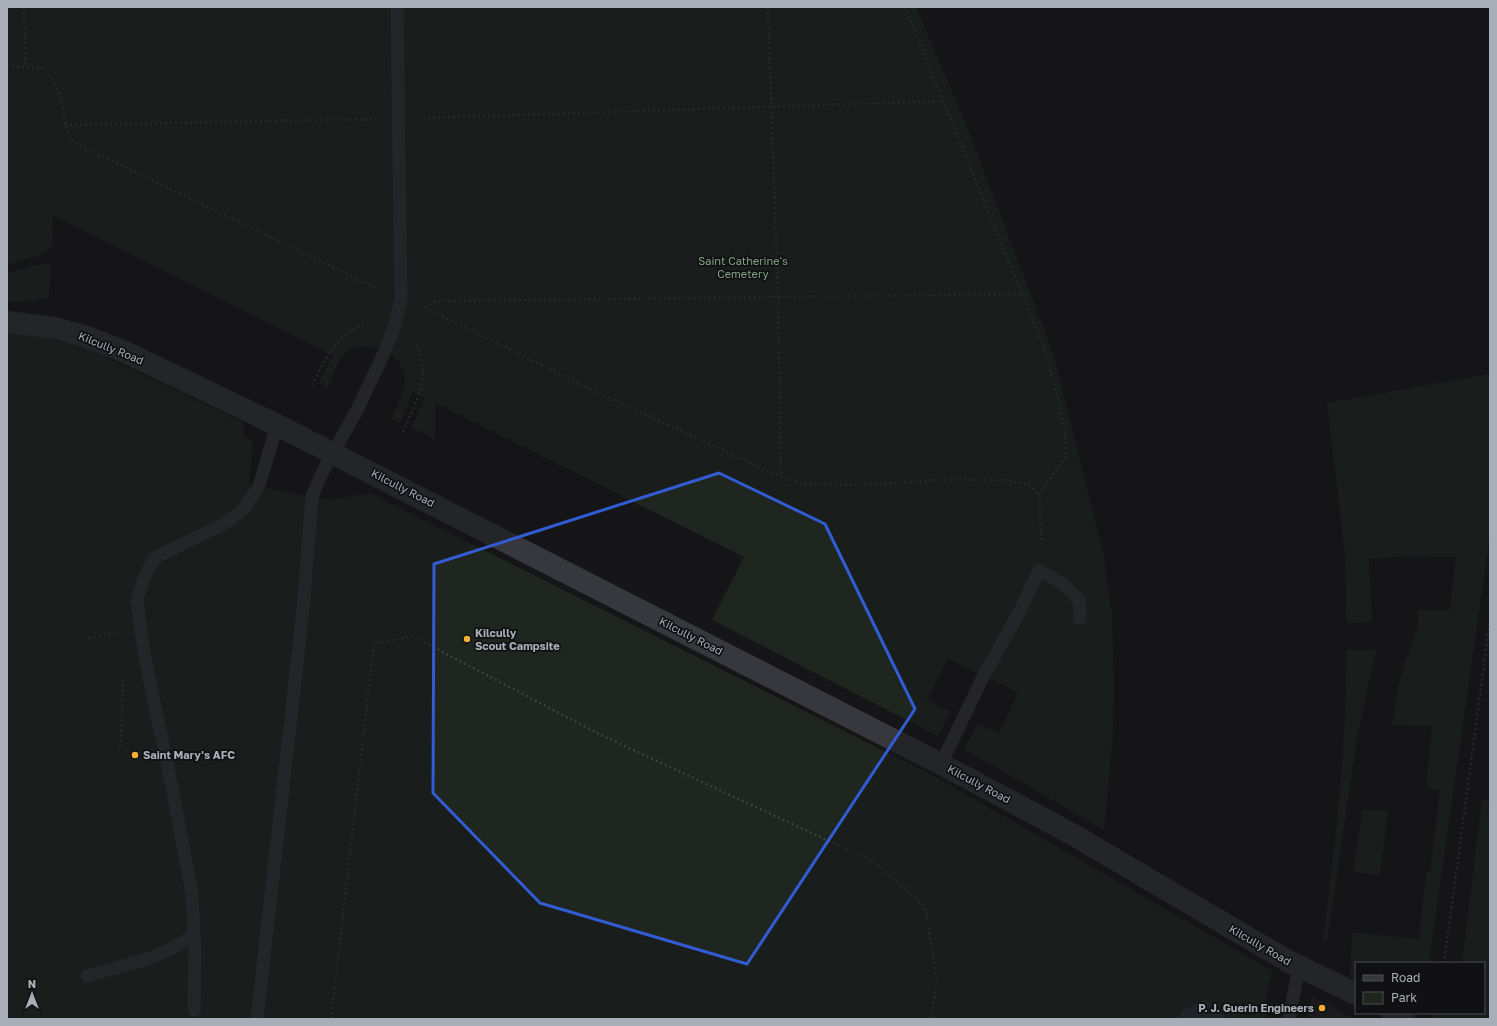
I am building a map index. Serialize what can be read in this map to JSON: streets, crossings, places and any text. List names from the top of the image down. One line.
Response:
{"streets":{"street":["Kilcully Road"]},"parks":["Saint Catherine's Cemetery"],"places":["Kilcully Scout Campsite","Saint Mary's AFC","P. J. Guerin Engineers"],"legend":["Road","Park"],"north":"top"}
